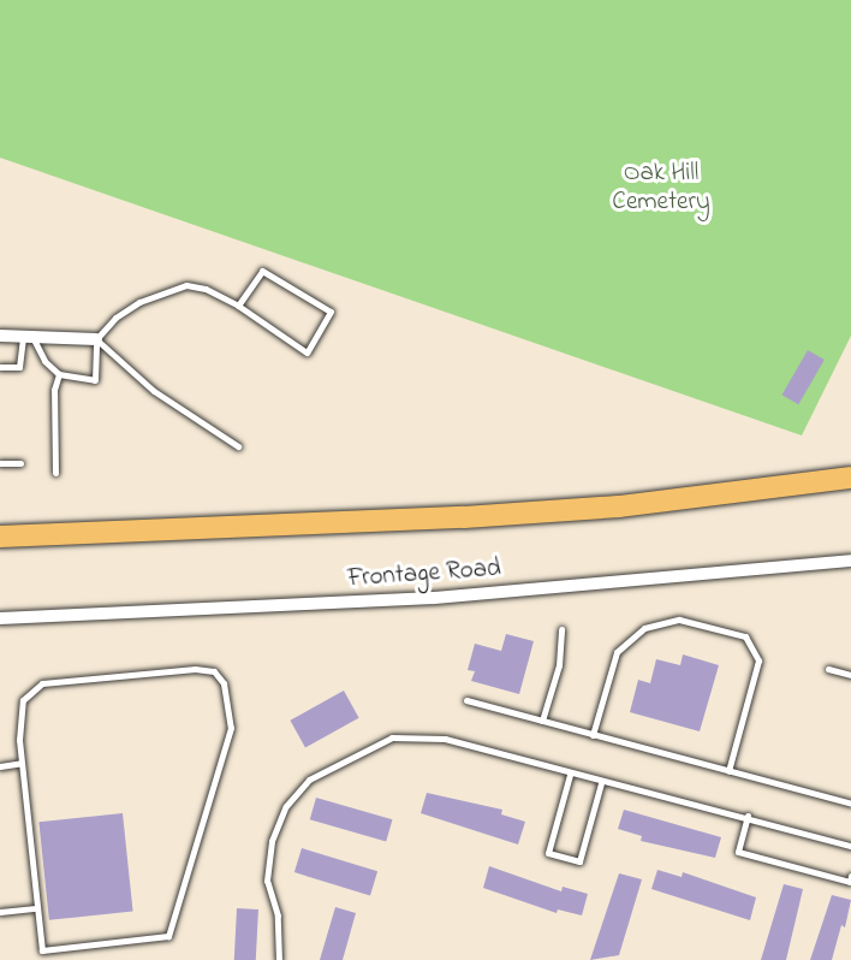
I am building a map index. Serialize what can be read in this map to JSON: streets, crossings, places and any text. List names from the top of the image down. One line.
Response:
{"streets":{"street":["Frontage Road"]},"parks":["Oak Hill Cemetery"]}
